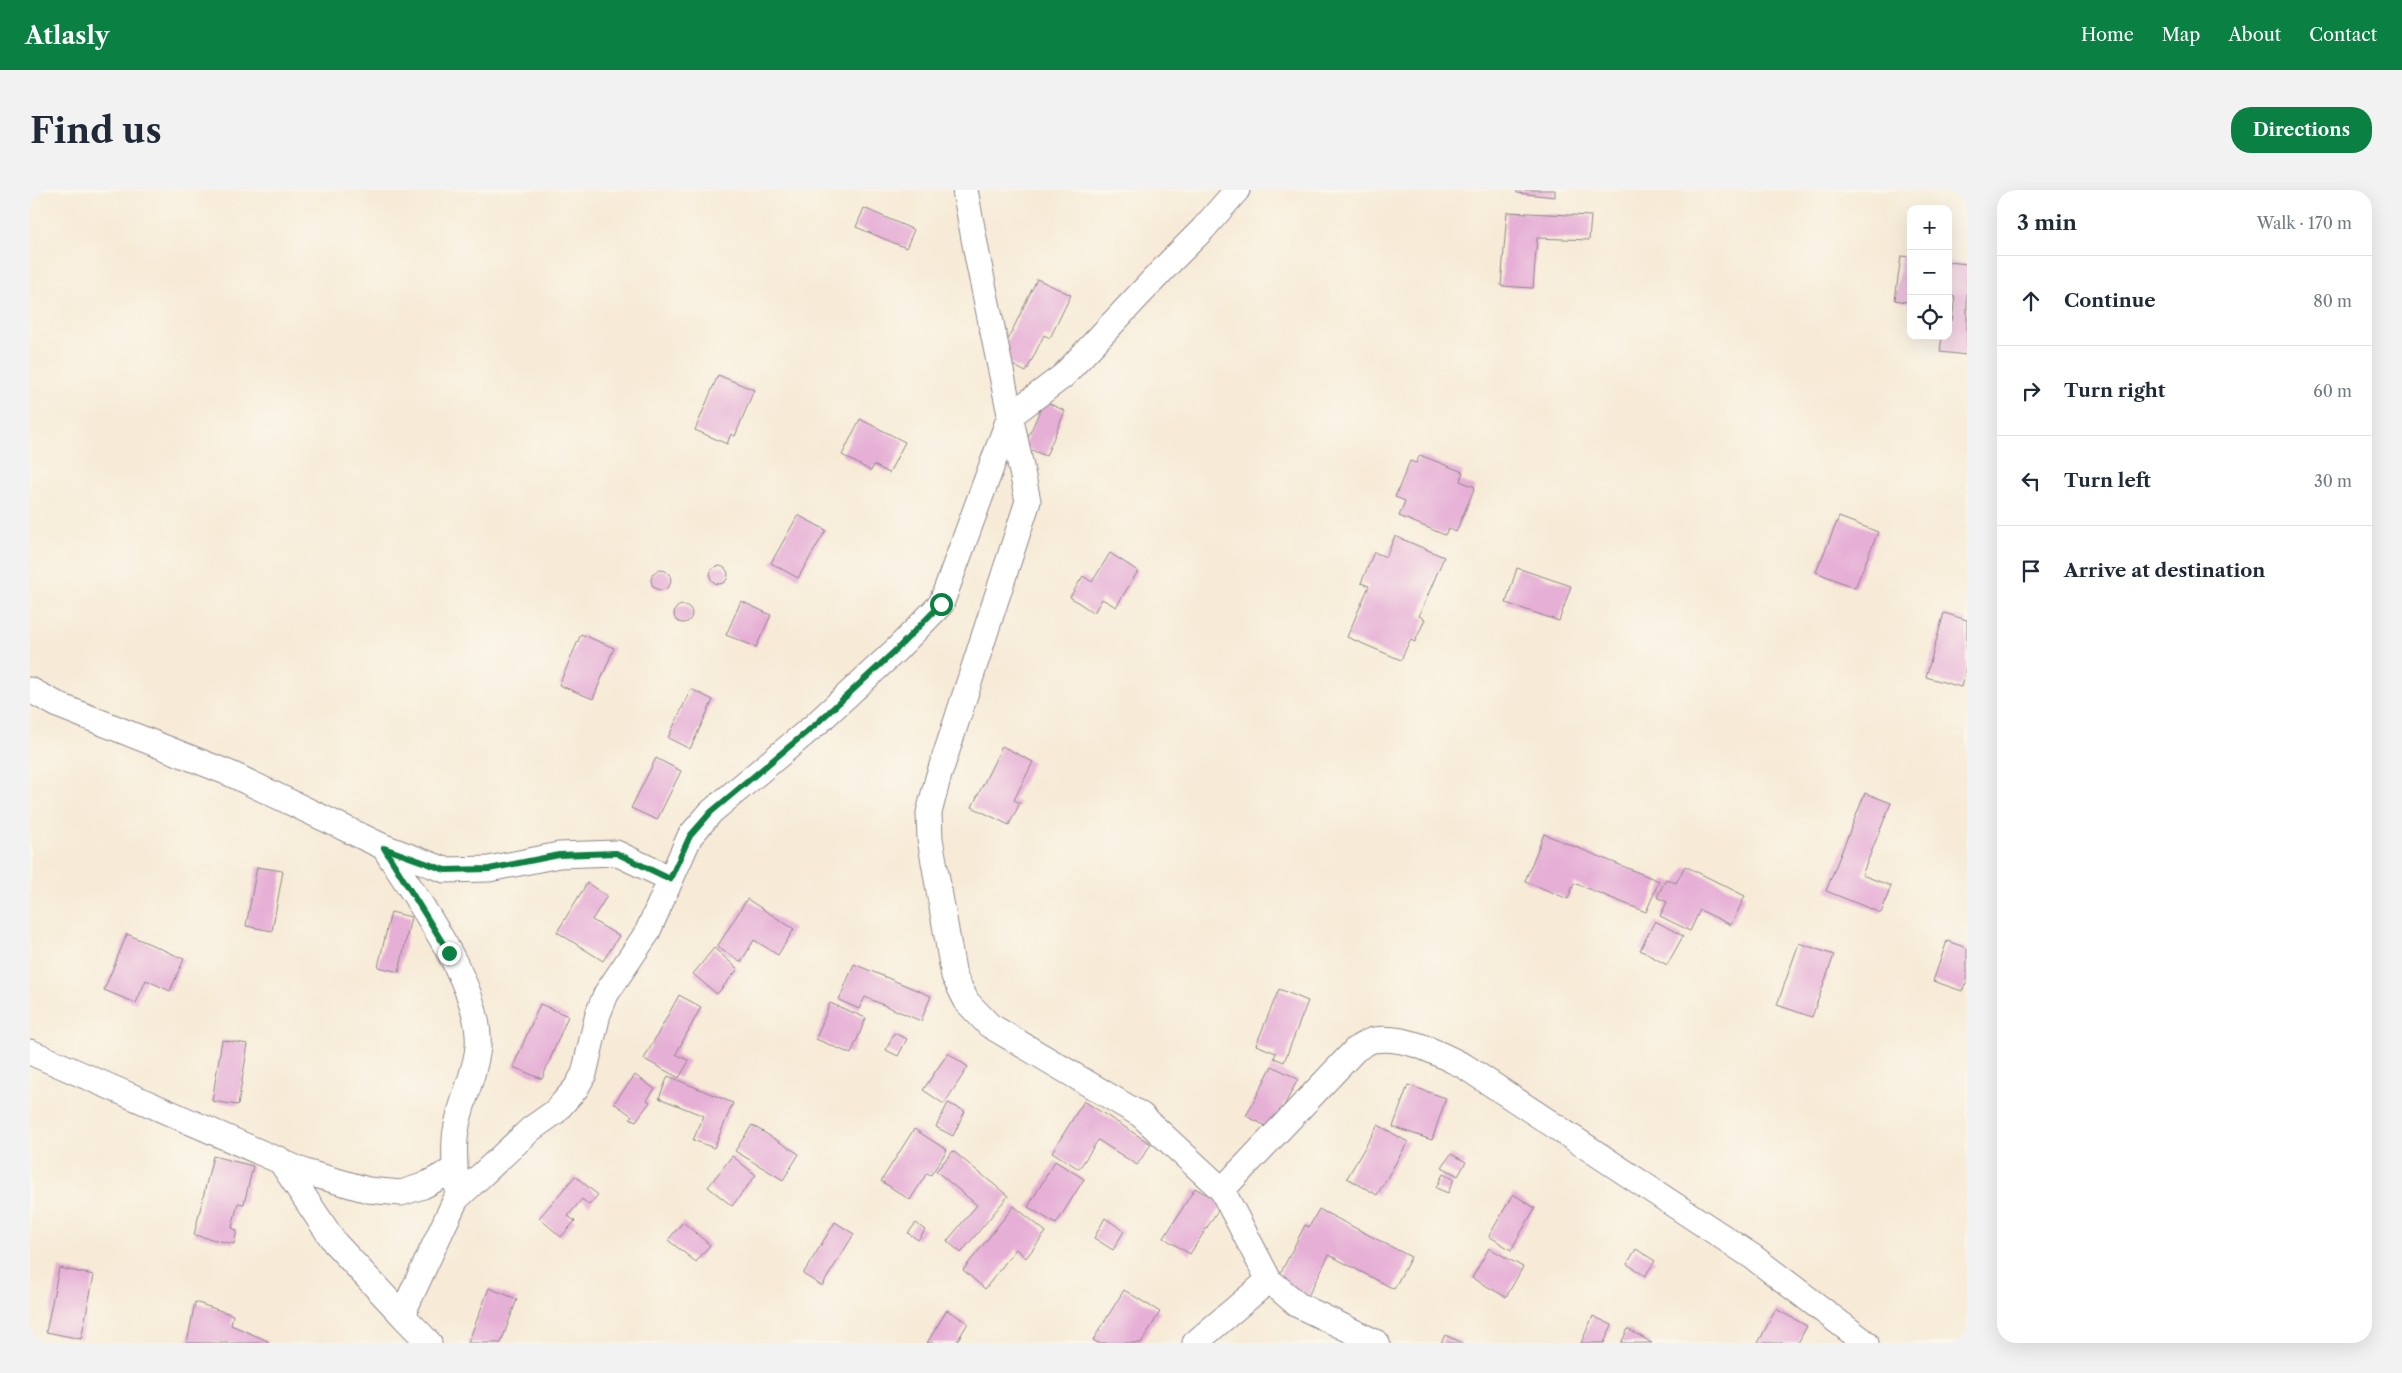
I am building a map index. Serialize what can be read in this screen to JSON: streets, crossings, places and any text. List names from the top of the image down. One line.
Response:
{"page":{"header":"Atlasly","nav":["Home","Map","About","Contact"],"buttons":"Directions","title":"Find us","heading":["3 min","Walk · 170 m"],"map_buttons":["+","−"],"list":[["Continue","80 m"],["Turn right","60 m"],["Turn left","30 m"],"Arrive at destination"]}}
